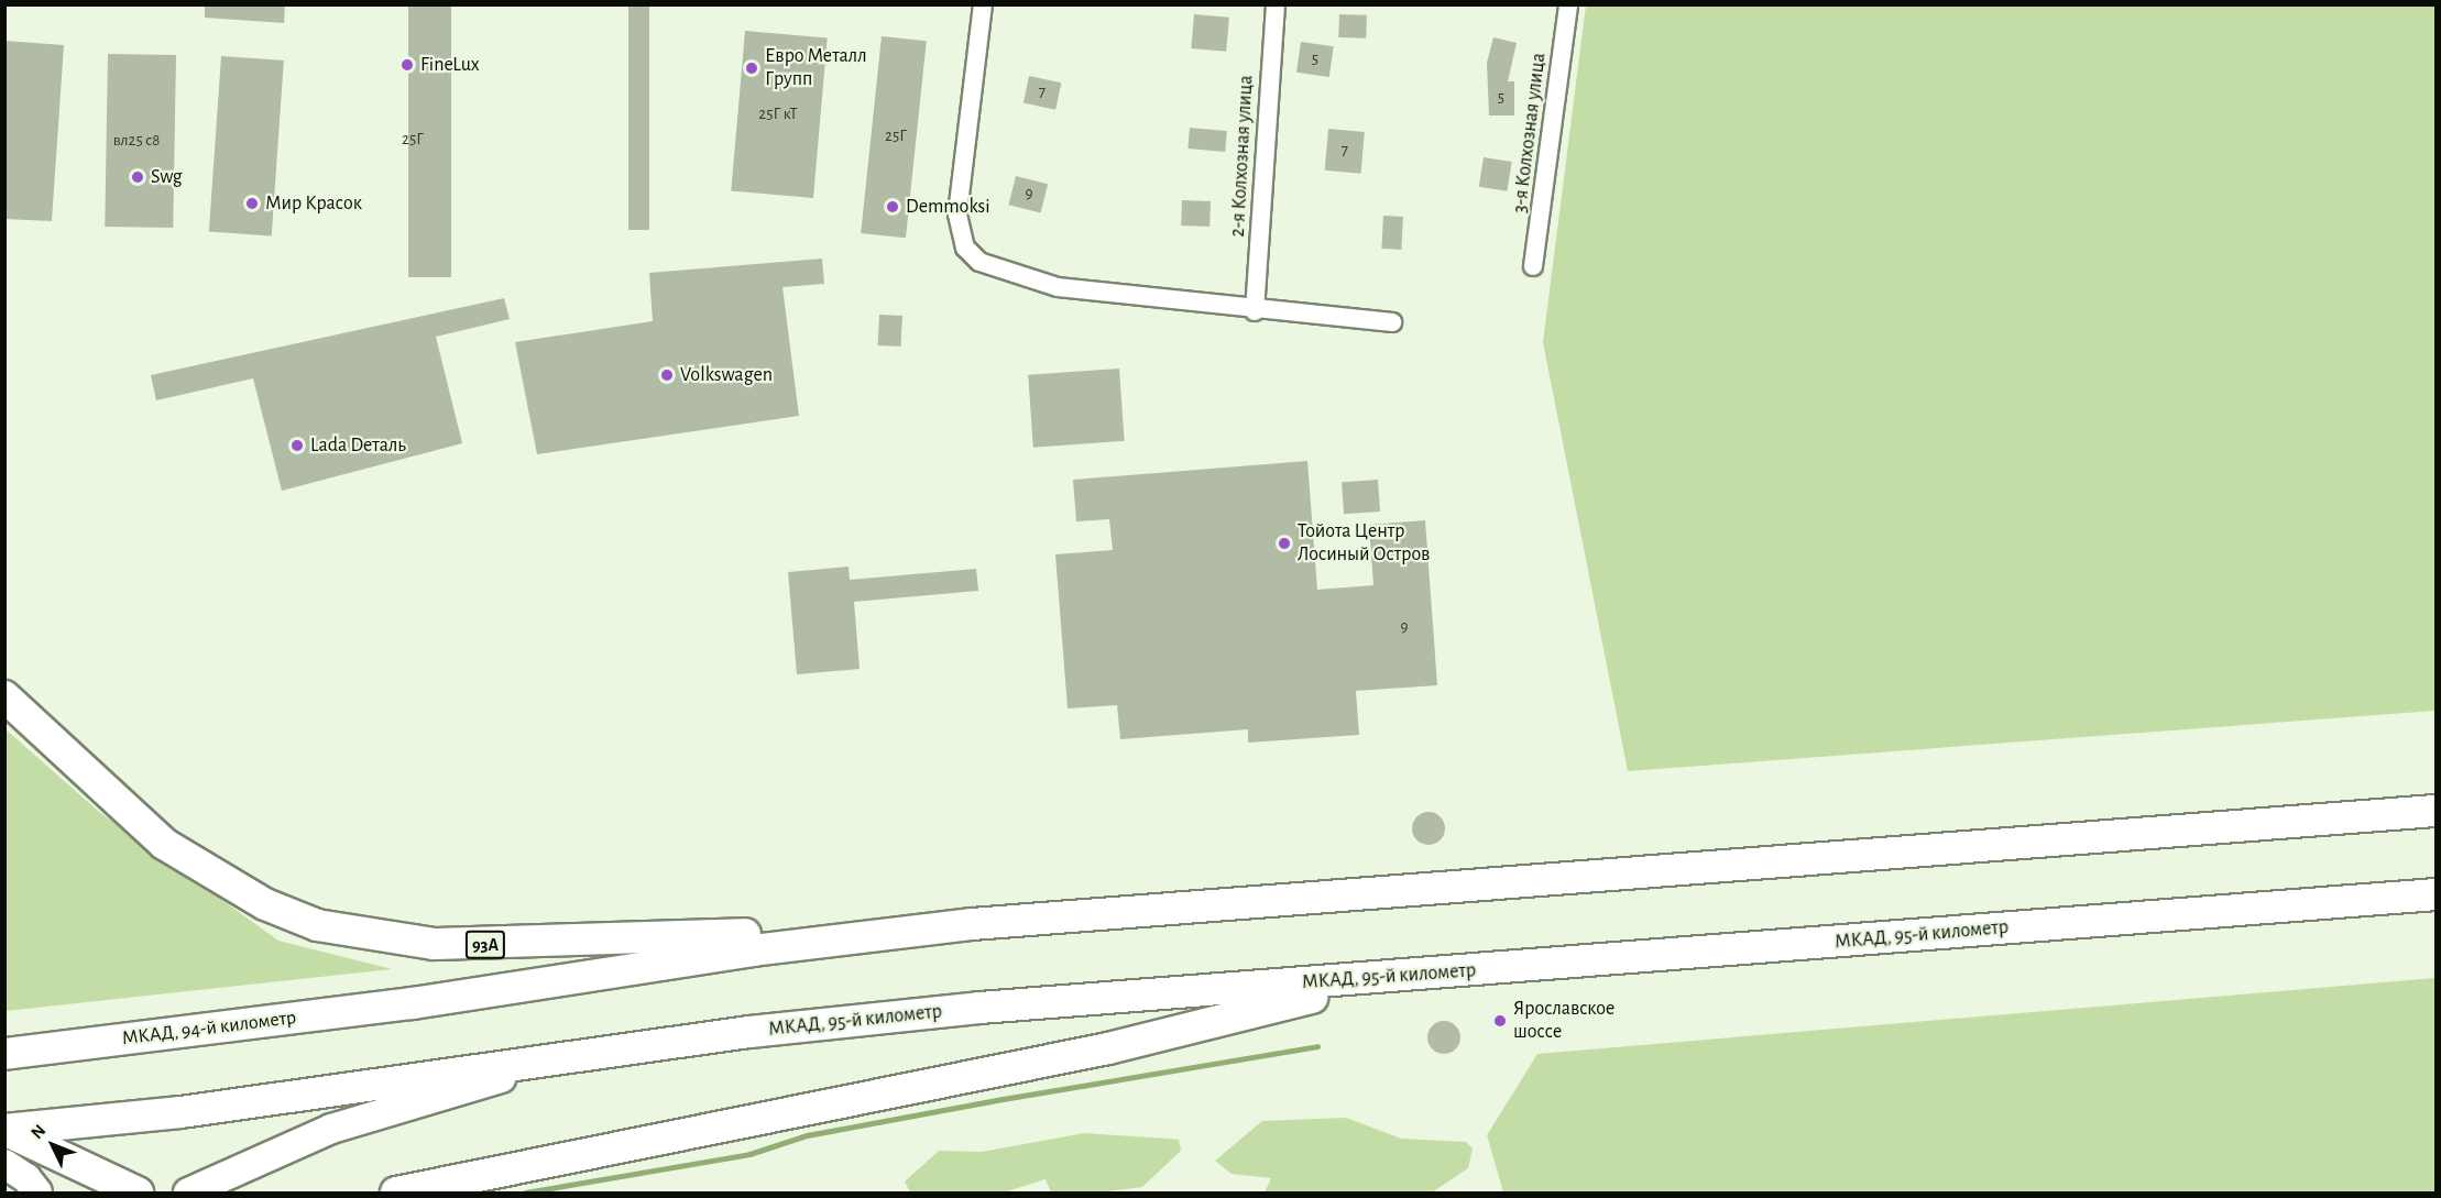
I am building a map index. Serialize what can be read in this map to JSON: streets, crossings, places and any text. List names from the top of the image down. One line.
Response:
{"streets":{"highway":["МКАД, 95-й километр","93A","МКАД, 94-й километр"],"street":["3-я Колхозная улица","2-я Колхозная улица"]},"crossings":[["93A","МКАД, 94-й километр"]],"places":["FineLux","Евро Металл Групп","Swg","Мир Красок","Demmoksi","Volkswagen","Lada Dеталь","Тойота Центр Лосиный Остров","Ярославское шоссе"],"house_numbers":["5","7","5","25Г кТ","25Г","25Г","вл25 с8","7","9","9"],"north":"top left"}
